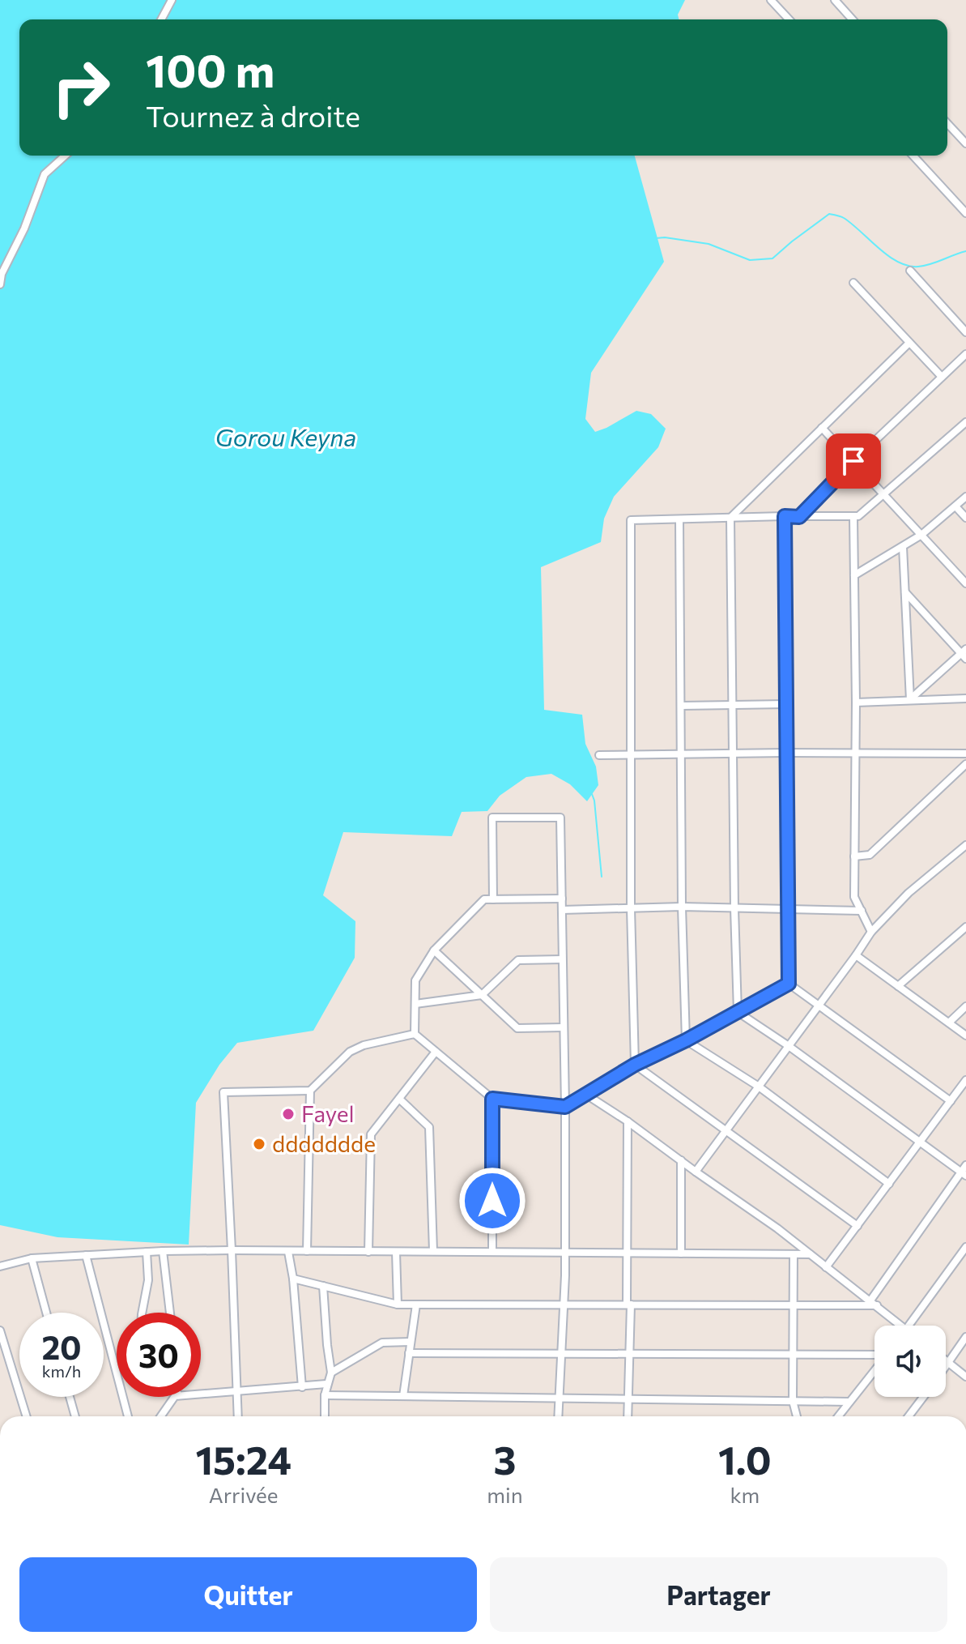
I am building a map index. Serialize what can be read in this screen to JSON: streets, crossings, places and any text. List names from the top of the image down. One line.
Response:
{"water":["Gorou Keyna"],"places":["Fayel","ddddddde"],"page":{"turn":["100 m","Tournez à droite"],"speed":"20 km/h","limit":"30","eta":["15:24","Arrivée","3","min","1.0","km"],"buttons":["Quitter","Partager"]}}
